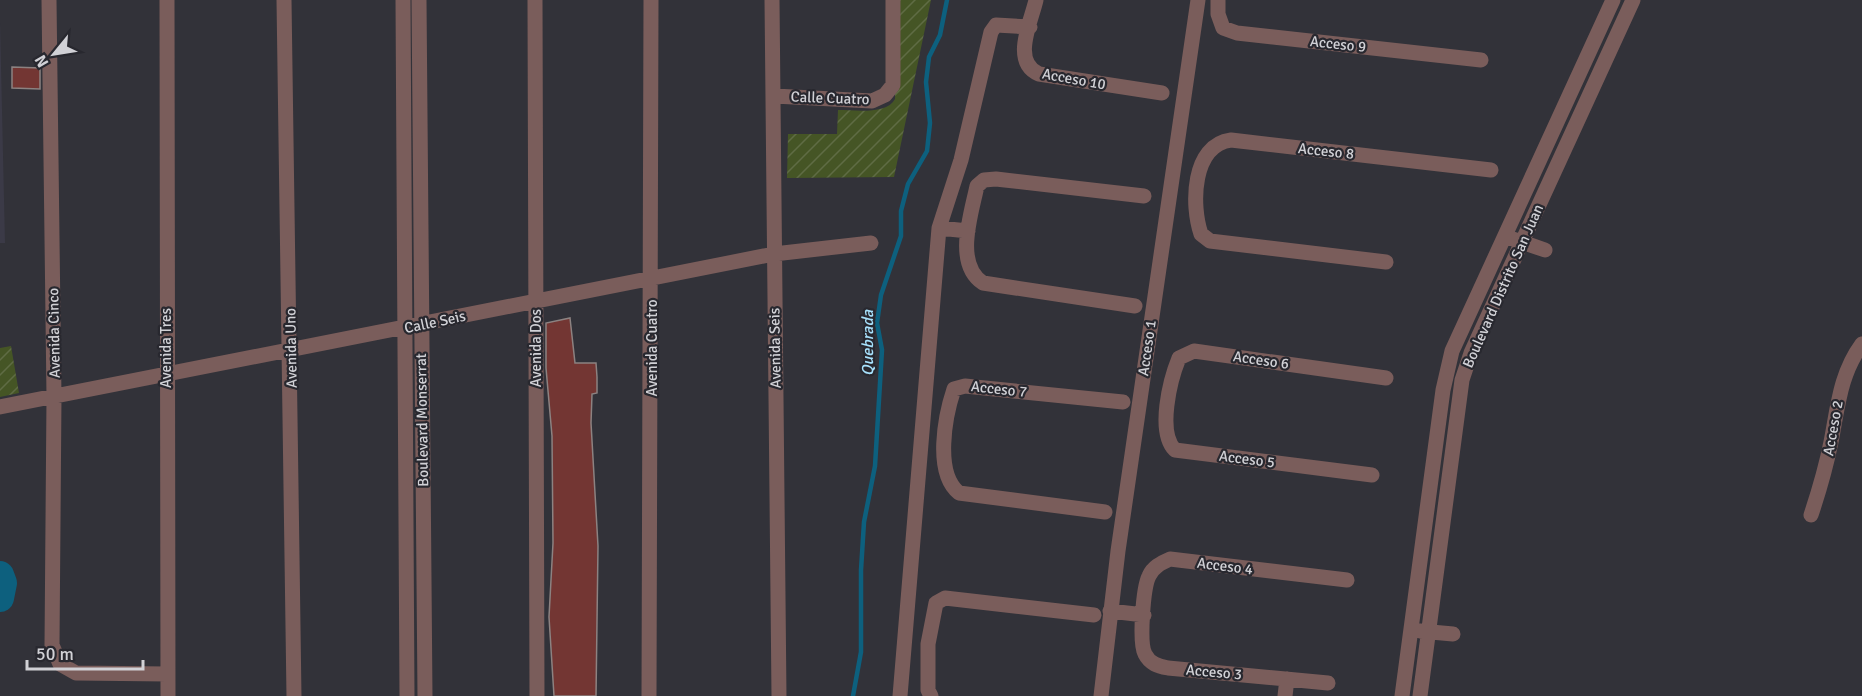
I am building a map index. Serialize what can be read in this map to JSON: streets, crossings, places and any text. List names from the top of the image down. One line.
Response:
{"streets":{"street":["Acceso 9","Acceso 10","Calle Cuatro","Acceso 8","Boulevard Distrito San Juan","Calle Seis","Avenida Cinco","Avenida Tres","Avenida Uno","Avenida Dos","Avenida Cuatro","Avenida Seis","Acceso 1","Acceso 6","Acceso 7","Boulevard Monserrat","Acceso 2","Acceso 5","Acceso 4","Acceso 3"]},"crossings":[["Calle Cuatro","Avenida Seis"],["Calle Seis","Avenida Cinco"],["Calle Seis","Avenida Tres"],["Calle Seis","Avenida Uno"],["Calle Seis","Avenida Dos"],["Calle Seis","Avenida Cuatro"],["Calle Seis","Avenida Seis"],["Calle Seis","Boulevard Monserrat"],["Avenida Cinco","Avenida Tres"],["Acceso 6","Acceso 5"],["Acceso 4","Acceso 3"]],"water":["Quebrada"],"scale_bar":"50 m","north":"bottom left"}
